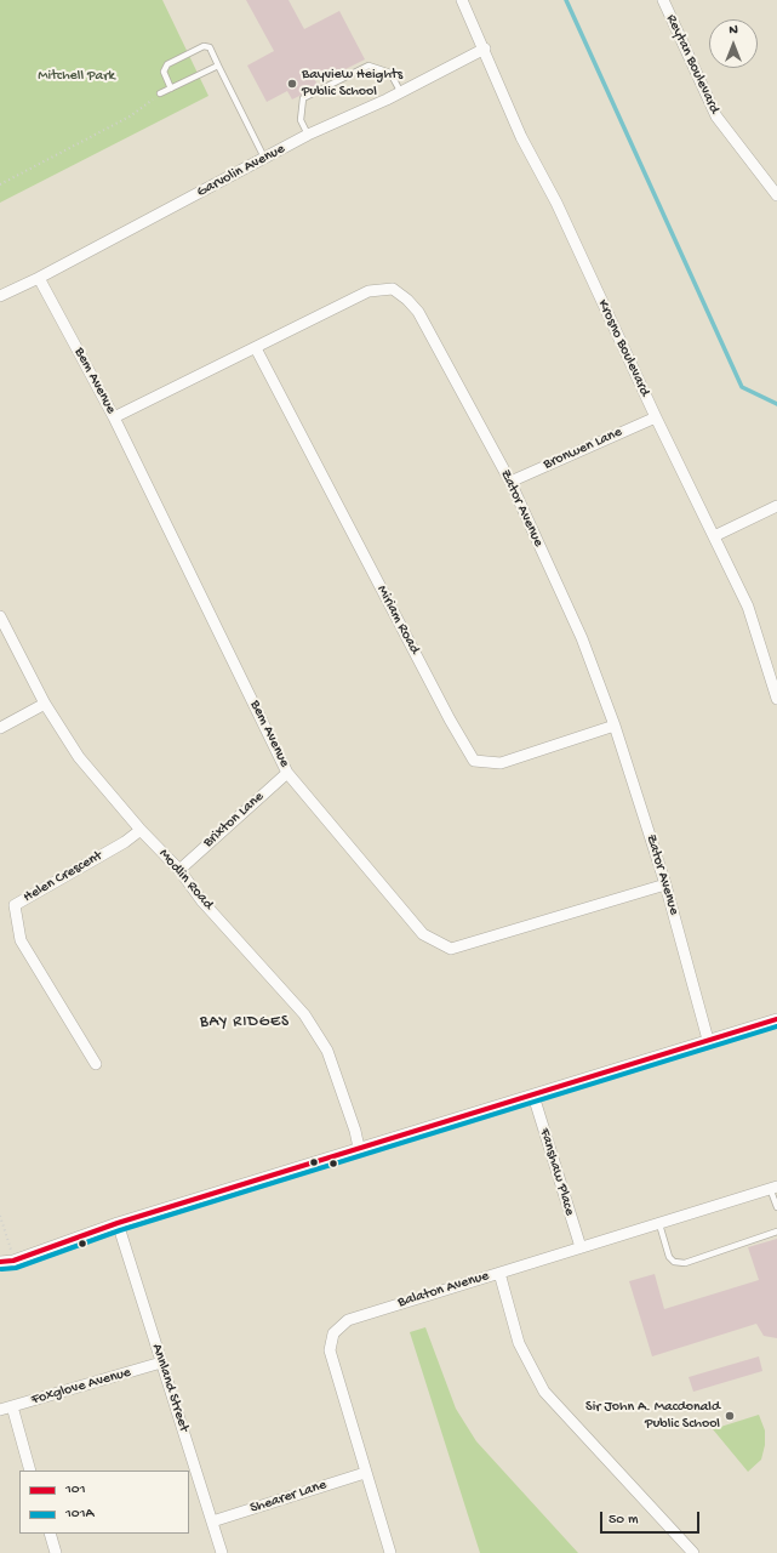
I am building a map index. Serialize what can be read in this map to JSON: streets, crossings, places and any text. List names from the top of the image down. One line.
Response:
{"streets":{"street":["Reytan Boulevard","Garvolin Avenue","Krosno Boulevard","Bem Avenue","Bronwen Lane","Zator Avenue","Miriam Road","Brixton Lane","Helen Crescent","Modlin Road","Fanshaw Place","Balaton Avenue","Foxglove Avenue","Annland Street","Shearer Lane"]},"crossings":[["Garvolin Avenue","Krosno Boulevard"],["Garvolin Avenue","Bem Avenue"],["Krosno Boulevard","Bronwen Lane"],["Bem Avenue","Zator Avenue"],["Bem Avenue","Brixton Lane"],["Bronwen Lane","Zator Avenue"],["Zator Avenue","Miriam Road"],["Brixton Lane","Modlin Road"],["Helen Crescent","Modlin Road"],["Fanshaw Place","Balaton Avenue"],["Balaton Avenue","Shearer Lane"],["Foxglove Avenue","Annland Street"],["Annland Street","Shearer Lane"]],"districts":["BAY RIDGES"],"parks":["Mitchell Park"],"places":["Bayview Heights Public School","Sir John A. Macdonald Public School"],"lines":["transit line 101","transit line 101A"],"legend":["101","101A"],"scale_bar":"50 m","north":"top"}
